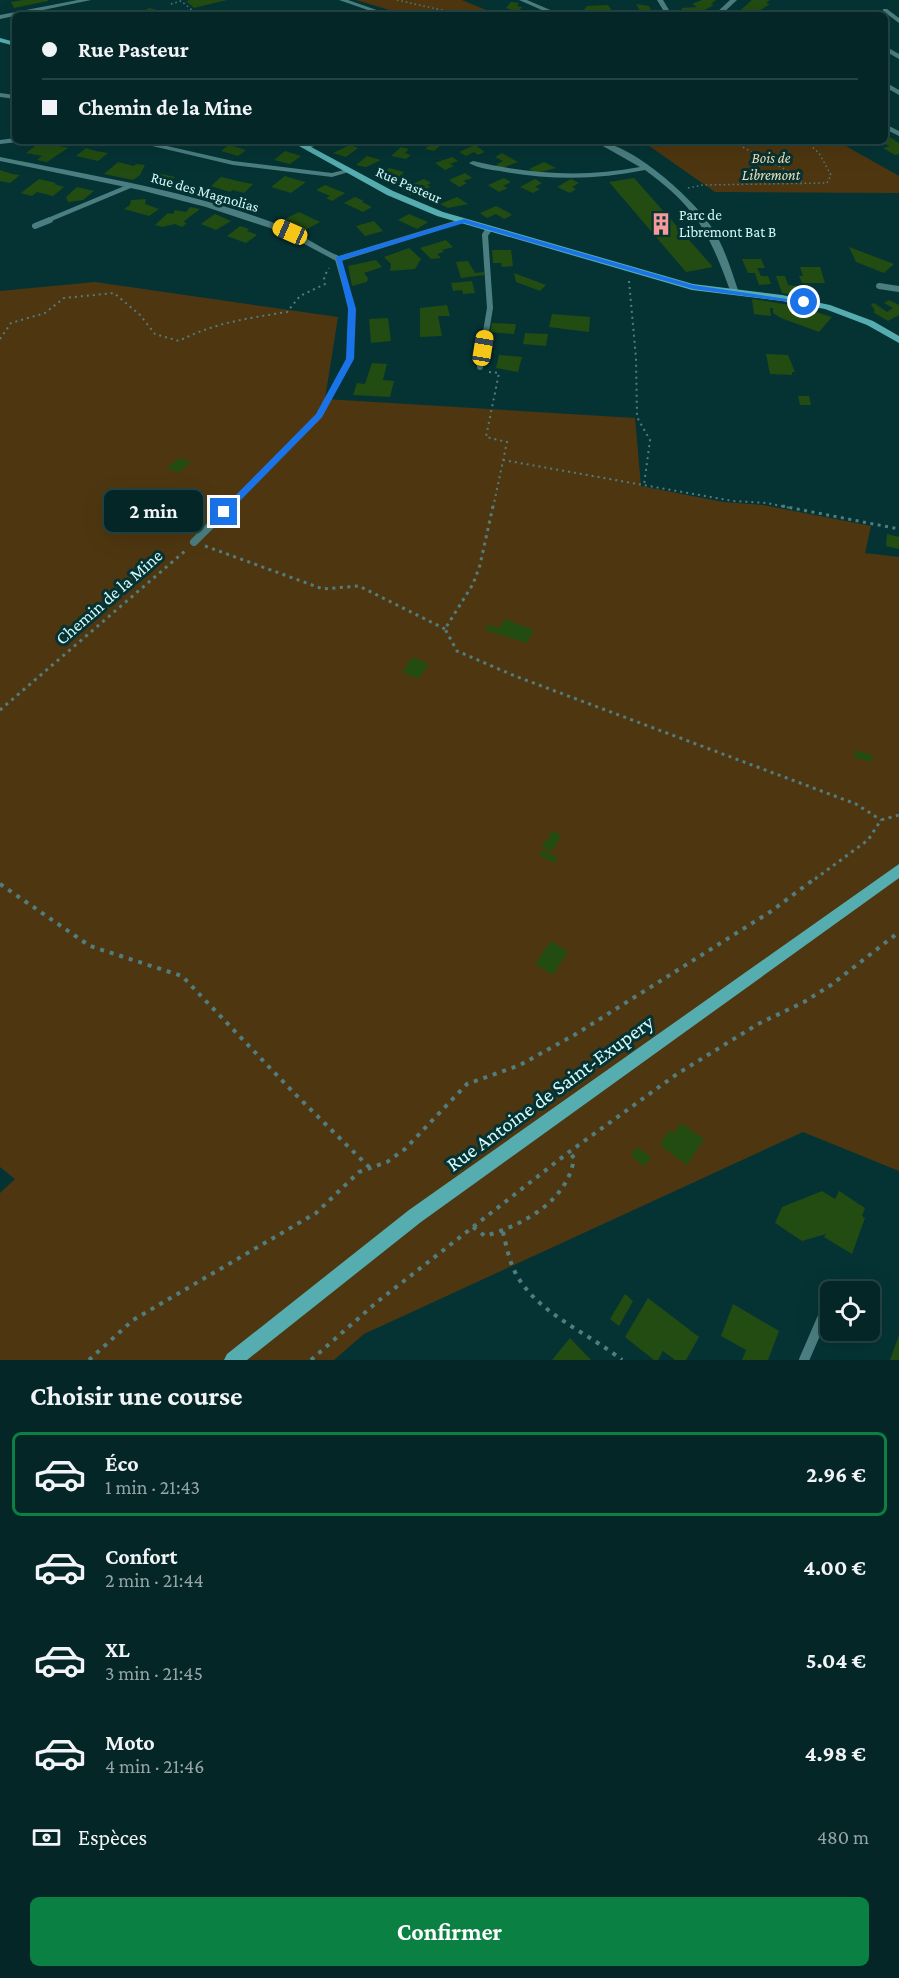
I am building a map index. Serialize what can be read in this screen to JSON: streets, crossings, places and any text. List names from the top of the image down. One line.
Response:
{"streets":{"street":["Rue Pasteur","Rue des Magnolias","Rue Antoine de Saint-Exupery"],"path":["Chemin de la Mine"]},"parks":["Bois de Libremont"],"places":{"building":["Parc de Libremont Bat B"]},"page":{"banner":["Rue Pasteur","Chemin de la Mine"],"bubble":"2 min","heading":"Choisir une course","list":[{"name":"Éco","note":"1 min · 21:43","value":"2.96 €"},{"name":"Confort","note":"2 min · 21:44","value":"4.00 €"},{"name":"XL","note":"3 min · 21:45","value":"5.04 €"},{"name":"Moto","note":"4 min · 21:46","value":"4.98 €"}],"pay":["Espèces","480 m"],"buttons":"Confirmer"}}
